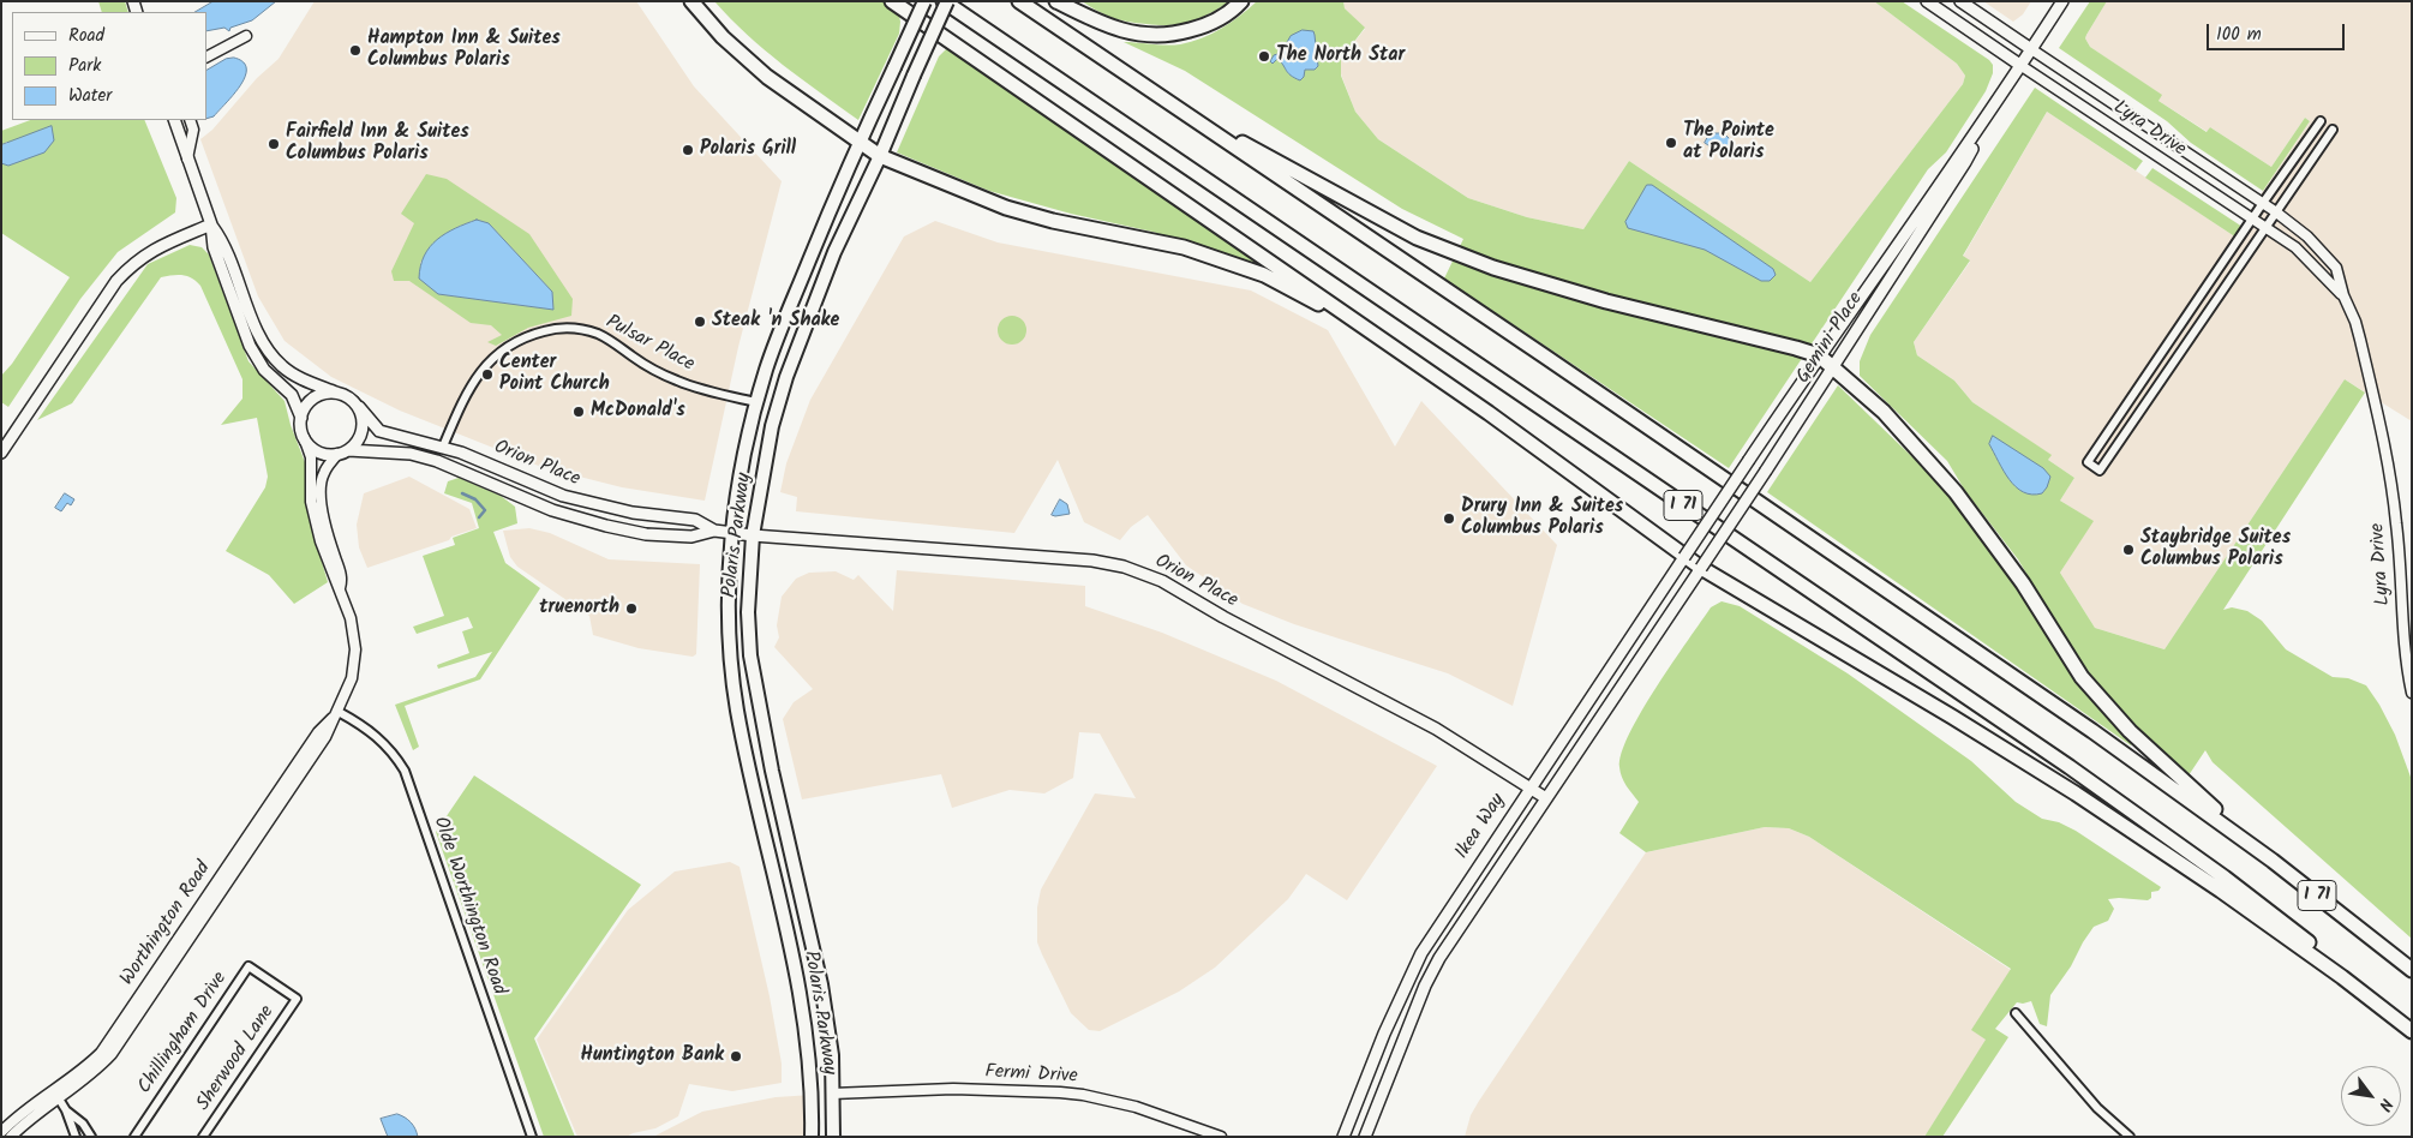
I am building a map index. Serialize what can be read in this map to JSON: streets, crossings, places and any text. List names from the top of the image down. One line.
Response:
{"streets":{"highway":["I 71"],"main road":["Lyra Drive","Gemini Place","Orion Place","Polaris Parkway","Ikea Way"],"street":["Pulsar Place","Olde Worthington Road","Worthington Road","Chillingham Drive","Sherwood Lane","Fermi Drive"]},"crossings":[["Lyra Drive","Gemini Place"],["Gemini Place","Ikea Way"],["Pulsar Place","Orion Place"],["Pulsar Place","Polaris Parkway"],["Orion Place","Polaris Parkway"],["Orion Place","Ikea Way"],["Orion Place","Worthington Road"],["I 71","Polaris Parkway"],["Polaris Parkway","Fermi Drive"],["Olde Worthington Road","Worthington Road"],["Chillingham Drive","Sherwood Lane"]],"places":["Hampton Inn & Suites Columbus Polaris","The North Star","The Pointe at Polaris","Fairfield Inn & Suites Columbus Polaris","Polaris Grill","Steak 'n Shake","Center Point Church","McDonald's","Drury Inn & Suites Columbus Polaris","Staybridge Suites Columbus Polaris","truenorth","Huntington Bank"],"legend":["Road","Park","Water"],"scale_bar":"100 m","north":"bottom right"}
